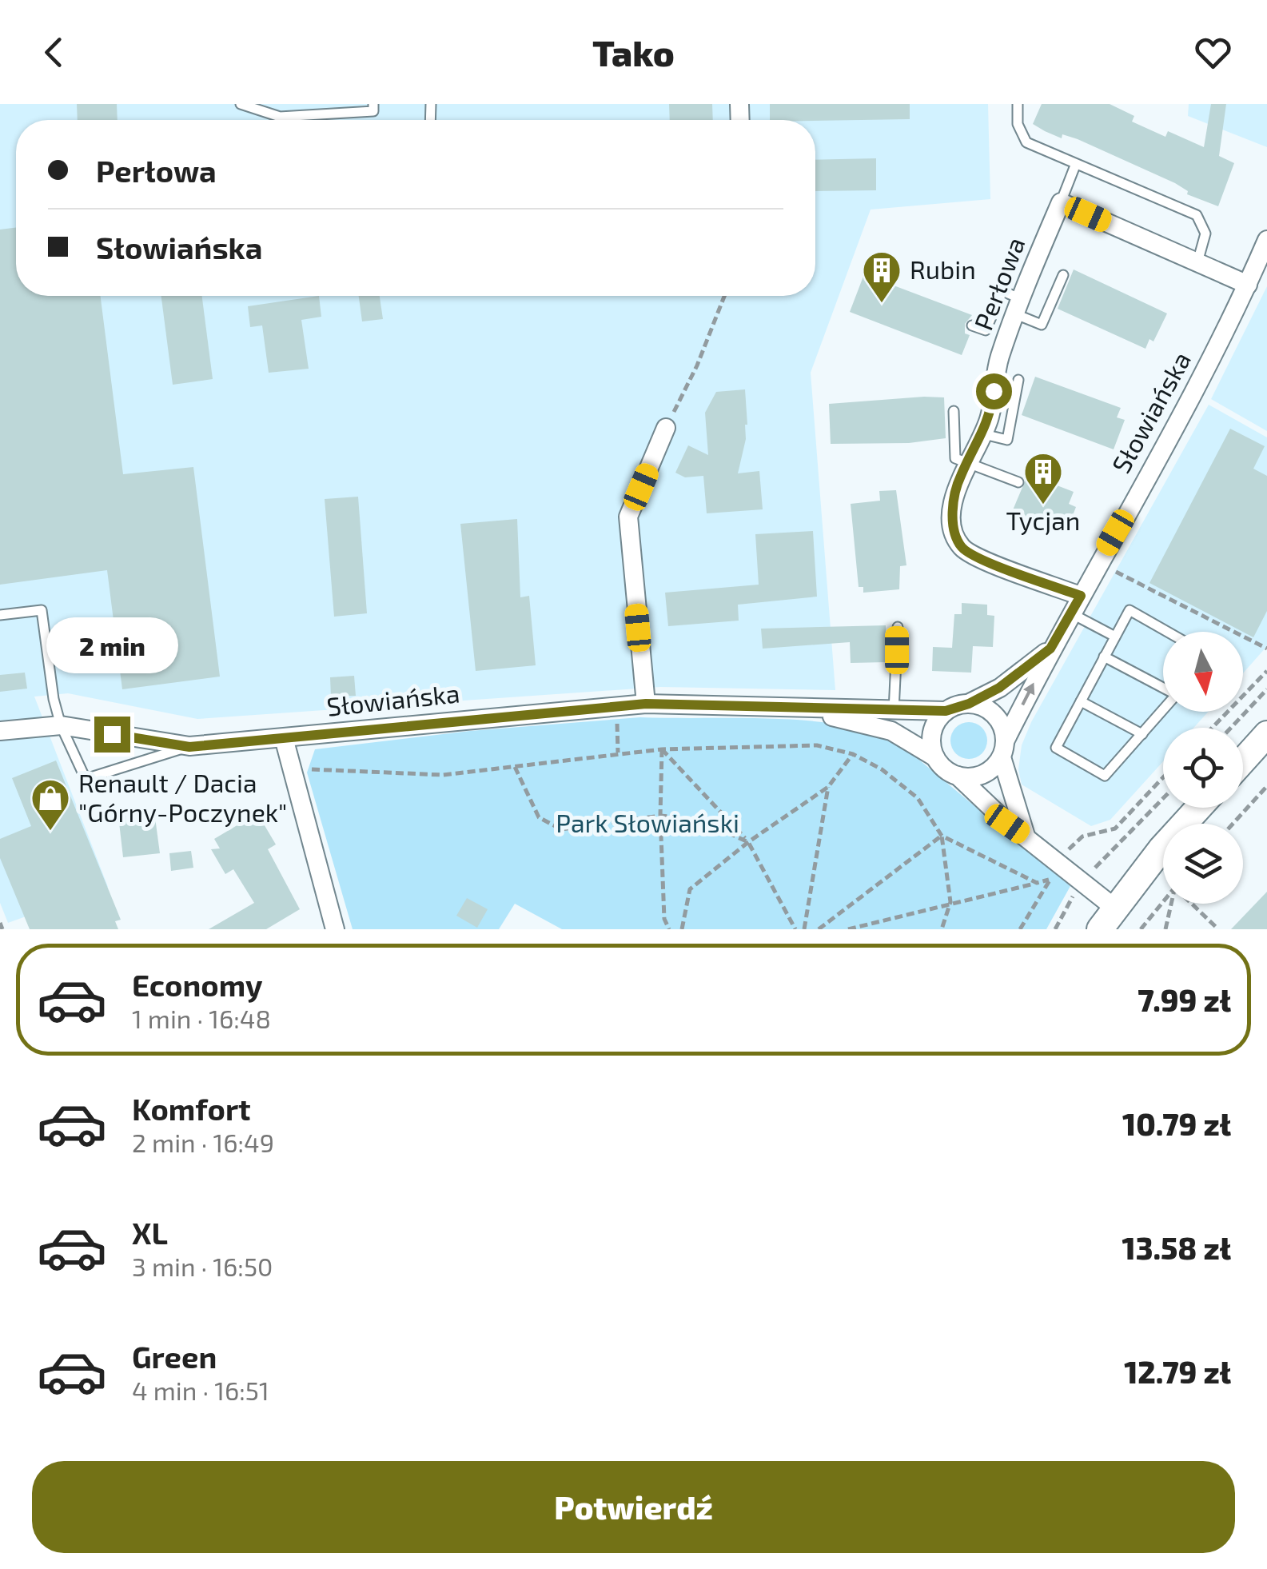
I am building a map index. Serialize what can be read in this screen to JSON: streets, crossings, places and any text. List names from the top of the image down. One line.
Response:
{"streets":{"street":["Perłowa","Słowiańska"]},"crossings":[["Perłowa","Słowiańska"]],"parks":["Park Słowiański"],"places":{"building":["Rubin","Tycjan"],"shop":["Renault / Dacia \"Górny-Poczynek\""]},"north":"bottom","page":{"header":"Tako","banner":["Perłowa","Słowiańska"],"bubble":"2 min","list":[{"name":"Economy","note":"1 min · 16:48","value":"7.99 zł"},{"name":"Komfort","note":"2 min · 16:49","value":"10.79 zł"},{"name":"XL","note":"3 min · 16:50","value":"13.58 zł"},{"name":"Green","note":"4 min · 16:51","value":"12.79 zł"}],"buttons":"Potwierdź"}}
